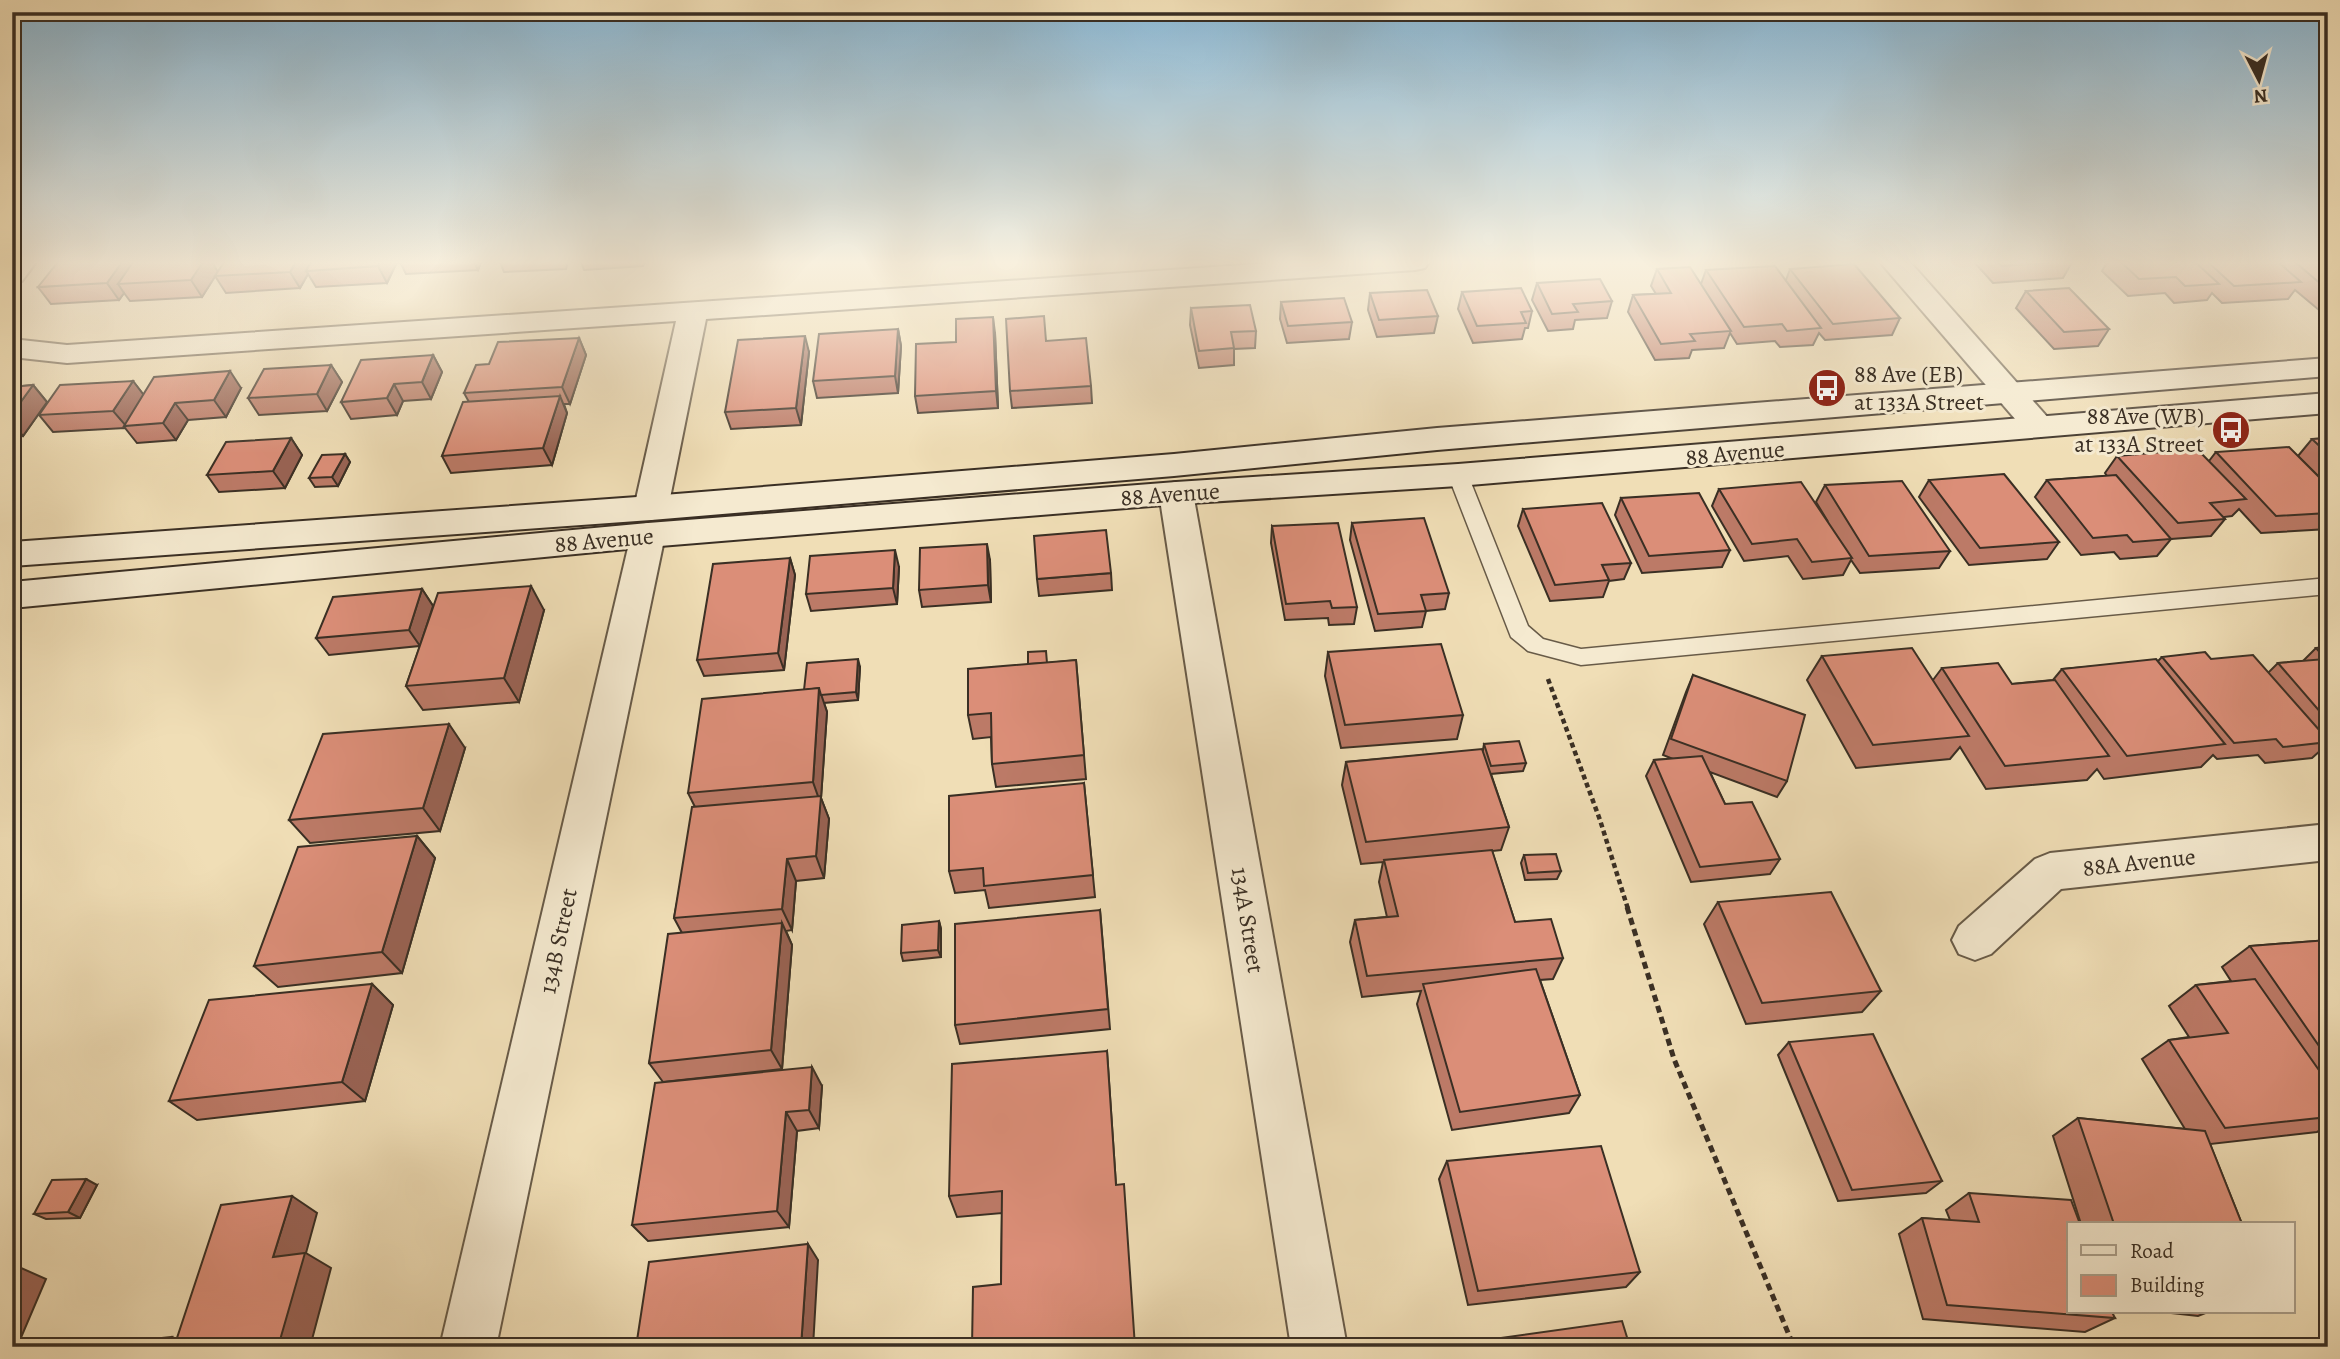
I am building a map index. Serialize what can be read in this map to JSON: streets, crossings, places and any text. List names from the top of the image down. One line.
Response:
{"streets":{"main road":["88 Avenue","88A Avenue","134A Street","134B Street"]},"crossings":[["88 Avenue","134A Street"],["88 Avenue","134B Street"]],"places":{"bus stop":["88 Ave (EB) at 133A Street","88 Ave (WB) at 133A Street"]},"legend":["Road","Building"],"north":"bottom"}
